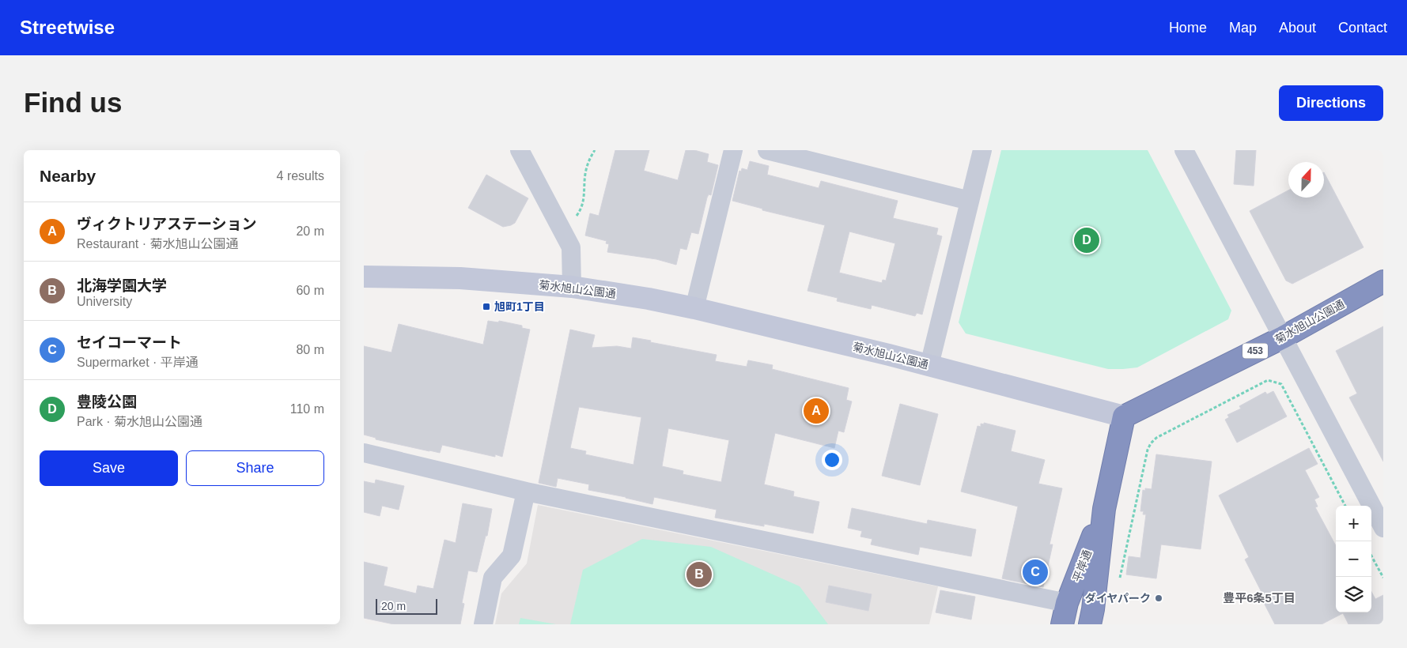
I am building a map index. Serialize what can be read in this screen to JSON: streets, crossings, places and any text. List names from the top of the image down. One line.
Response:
{"streets":{"highway":["菊水旭山公園通","453","平岸通"]},"crossings":[["菊水旭山公園通","平岸通"]],"districts":["豊平6条5丁目"],"places":{"transit":["旭町1丁目"],"other":["ダイヤパーク"]},"scale_bar":"20 m","north":"top","page":{"header":"Streetwise","nav":["Home","Map","About","Contact"],"buttons":["Directions",["Save","Share"]],"title":"Find us","heading":["Nearby","4 results"],"list":[{"mark":"A","name":"ヴィクトリアステーション","note":"Restaurant · 菊水旭山公園通","value":"20 m"},{"mark":"B","name":"北海学園大学","note":"University","value":"60 m"},{"mark":"C","name":"セイコーマート","note":"Supermarket · 平岸通","value":"80 m"},{"mark":"D","name":"豊陵公園","note":"Park · 菊水旭山公園通","value":"110 m"}],"pins":["D","A","C","B"],"map_buttons":["+","−"],"scale":"20 m"}}
